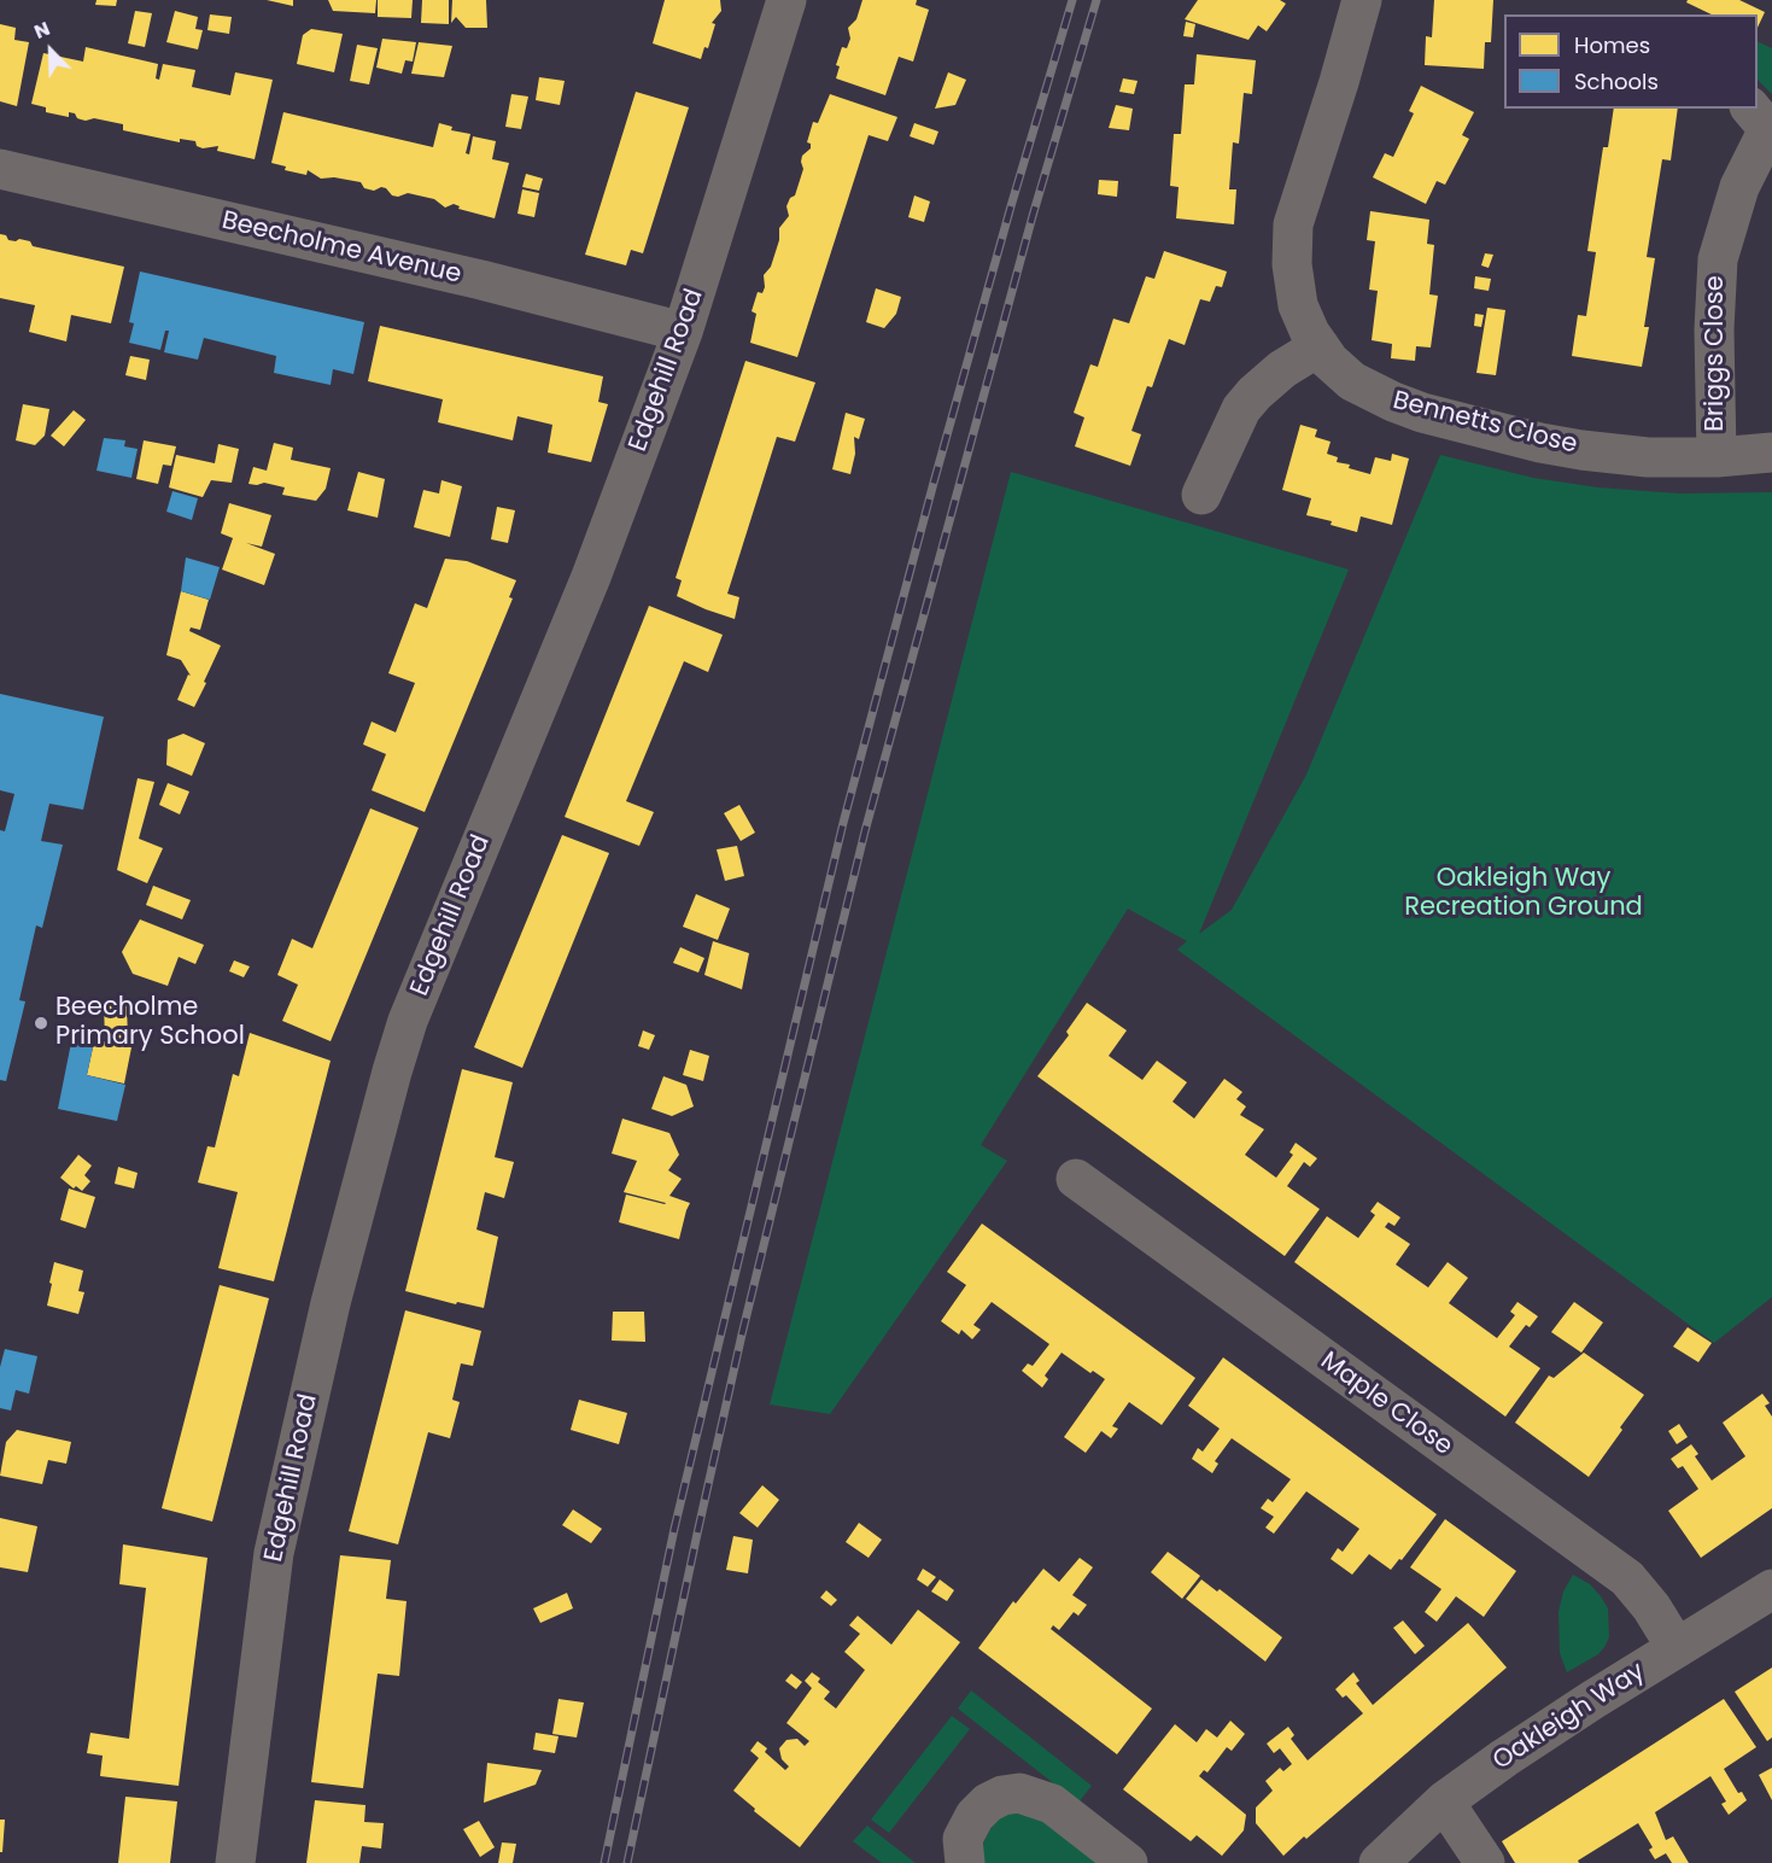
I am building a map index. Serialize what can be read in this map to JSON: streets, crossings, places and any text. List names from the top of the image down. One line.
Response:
{"streets":{"street":["Beecholme Avenue","Briggs Close","Edgehill Road","Bennetts Close","Maple Close","Oakleigh Way"]},"crossings":[["Beecholme Avenue","Edgehill Road"],["Briggs Close","Bennetts Close"],["Maple Close","Oakleigh Way"]],"parks":["Oakleigh Way Recreation Ground"],"places":["Beecholme Primary School"],"legend":["Homes","Schools"],"north":"top left"}
